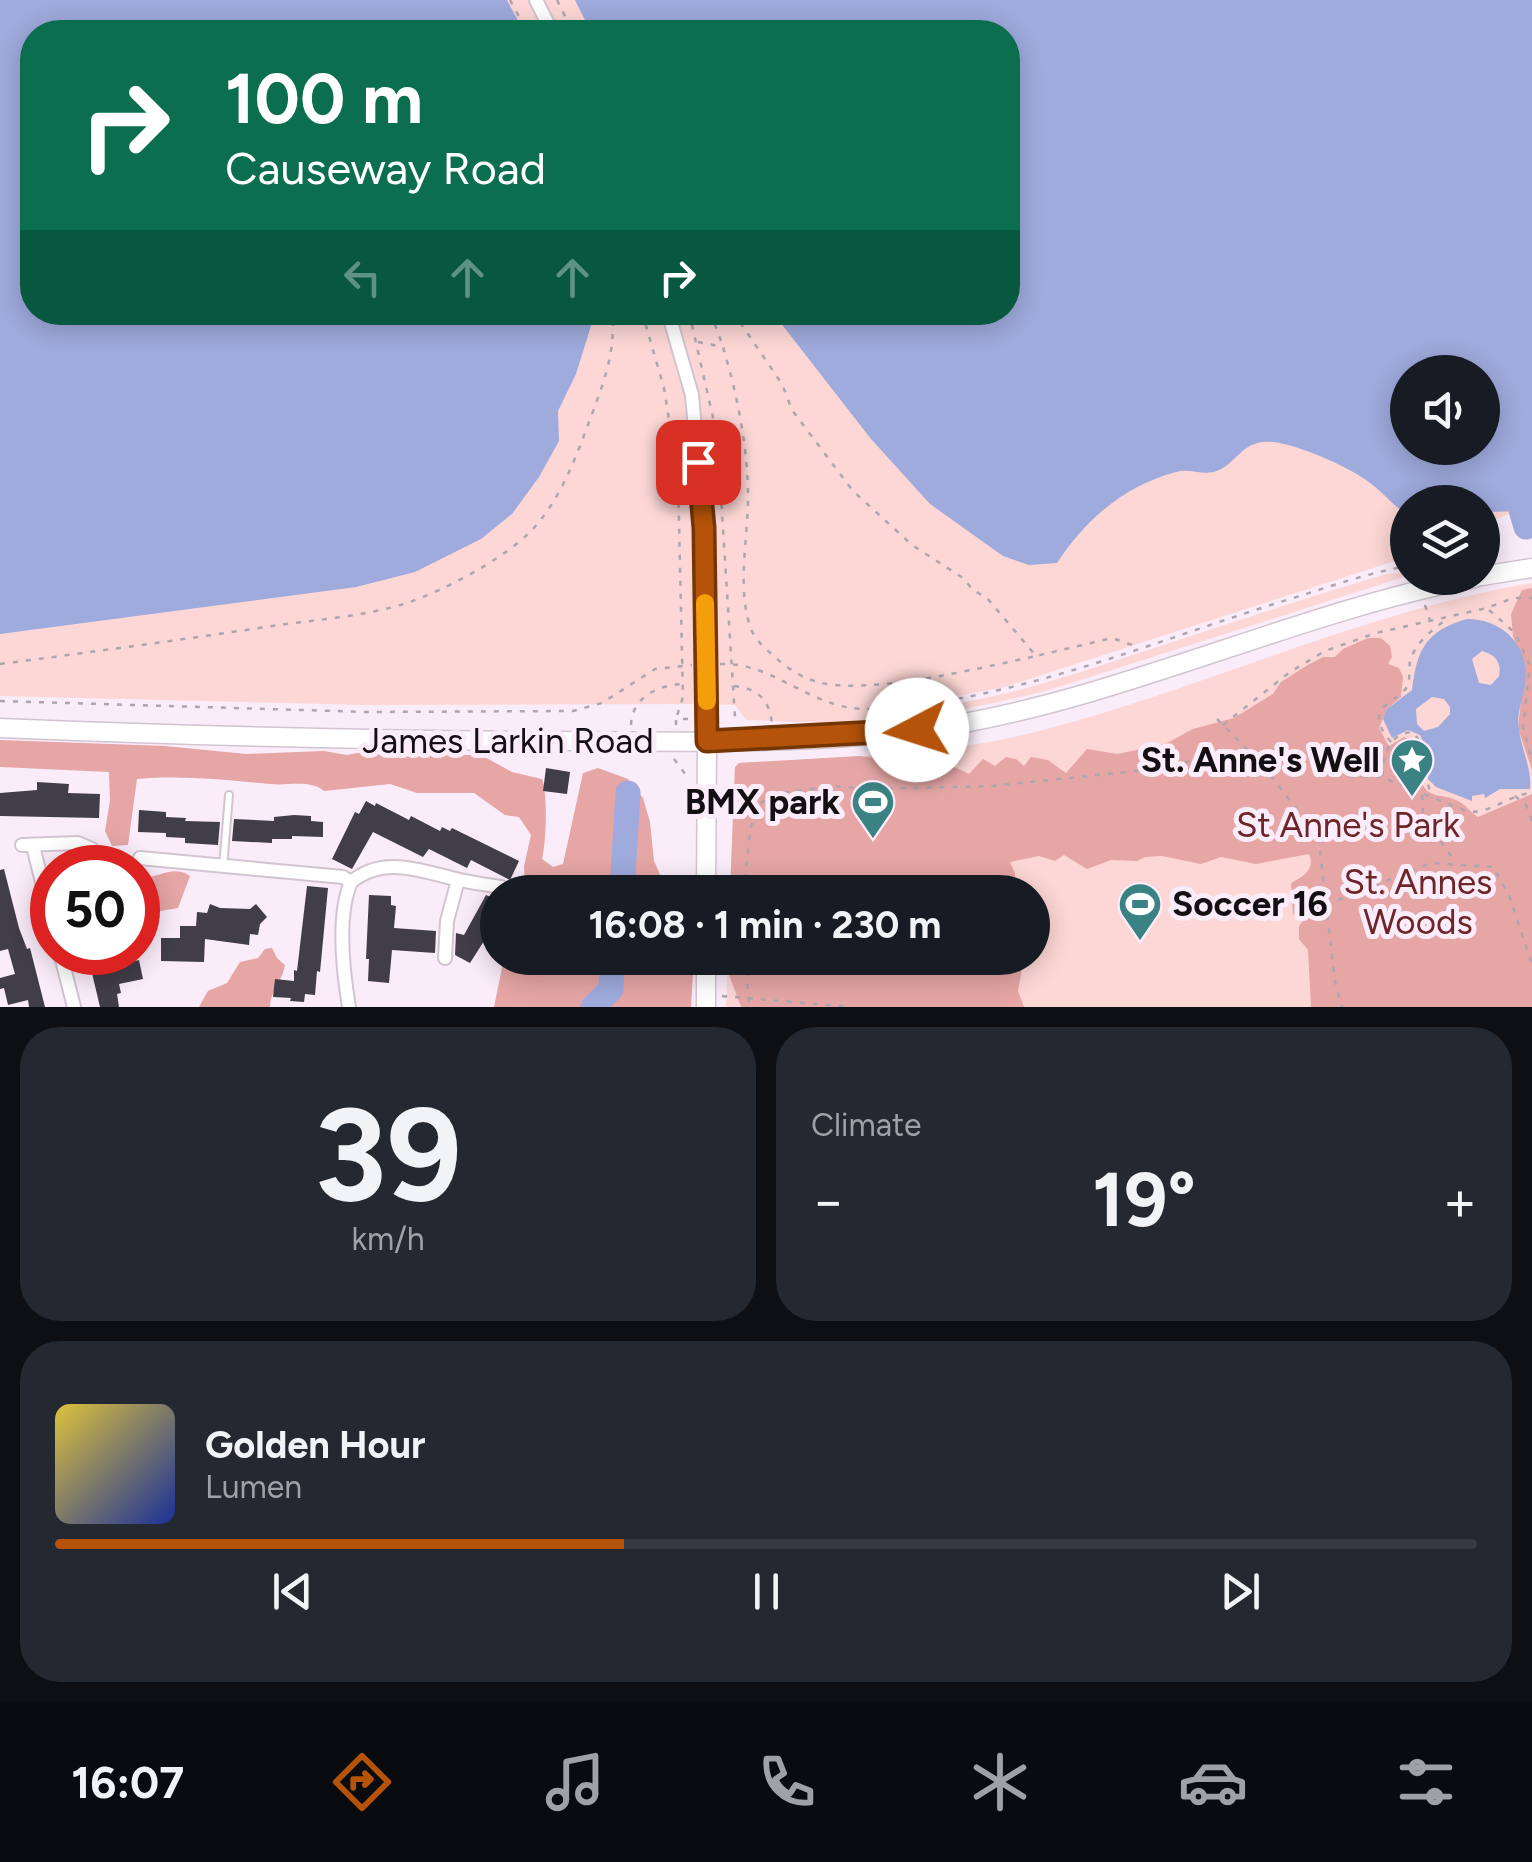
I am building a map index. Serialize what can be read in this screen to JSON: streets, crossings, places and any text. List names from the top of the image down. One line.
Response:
{"streets":{"main road":["James Larkin Road"]},"parks":["St Anne's Park","St. Annes Woods"],"places":{"place":["St. Anne's Well"],"sports":["BMX park","Soccer 16"]},"page":{"turn":["100 m","Causeway Road"],"limit":"50","trip":"16:08 · 1 min · 230 m","tile":[["39","km/h"],"Climate"],"heat":["−","19°","+"],"song":["Golden Hour","Lumen"],"tabs":"16:07"}}
